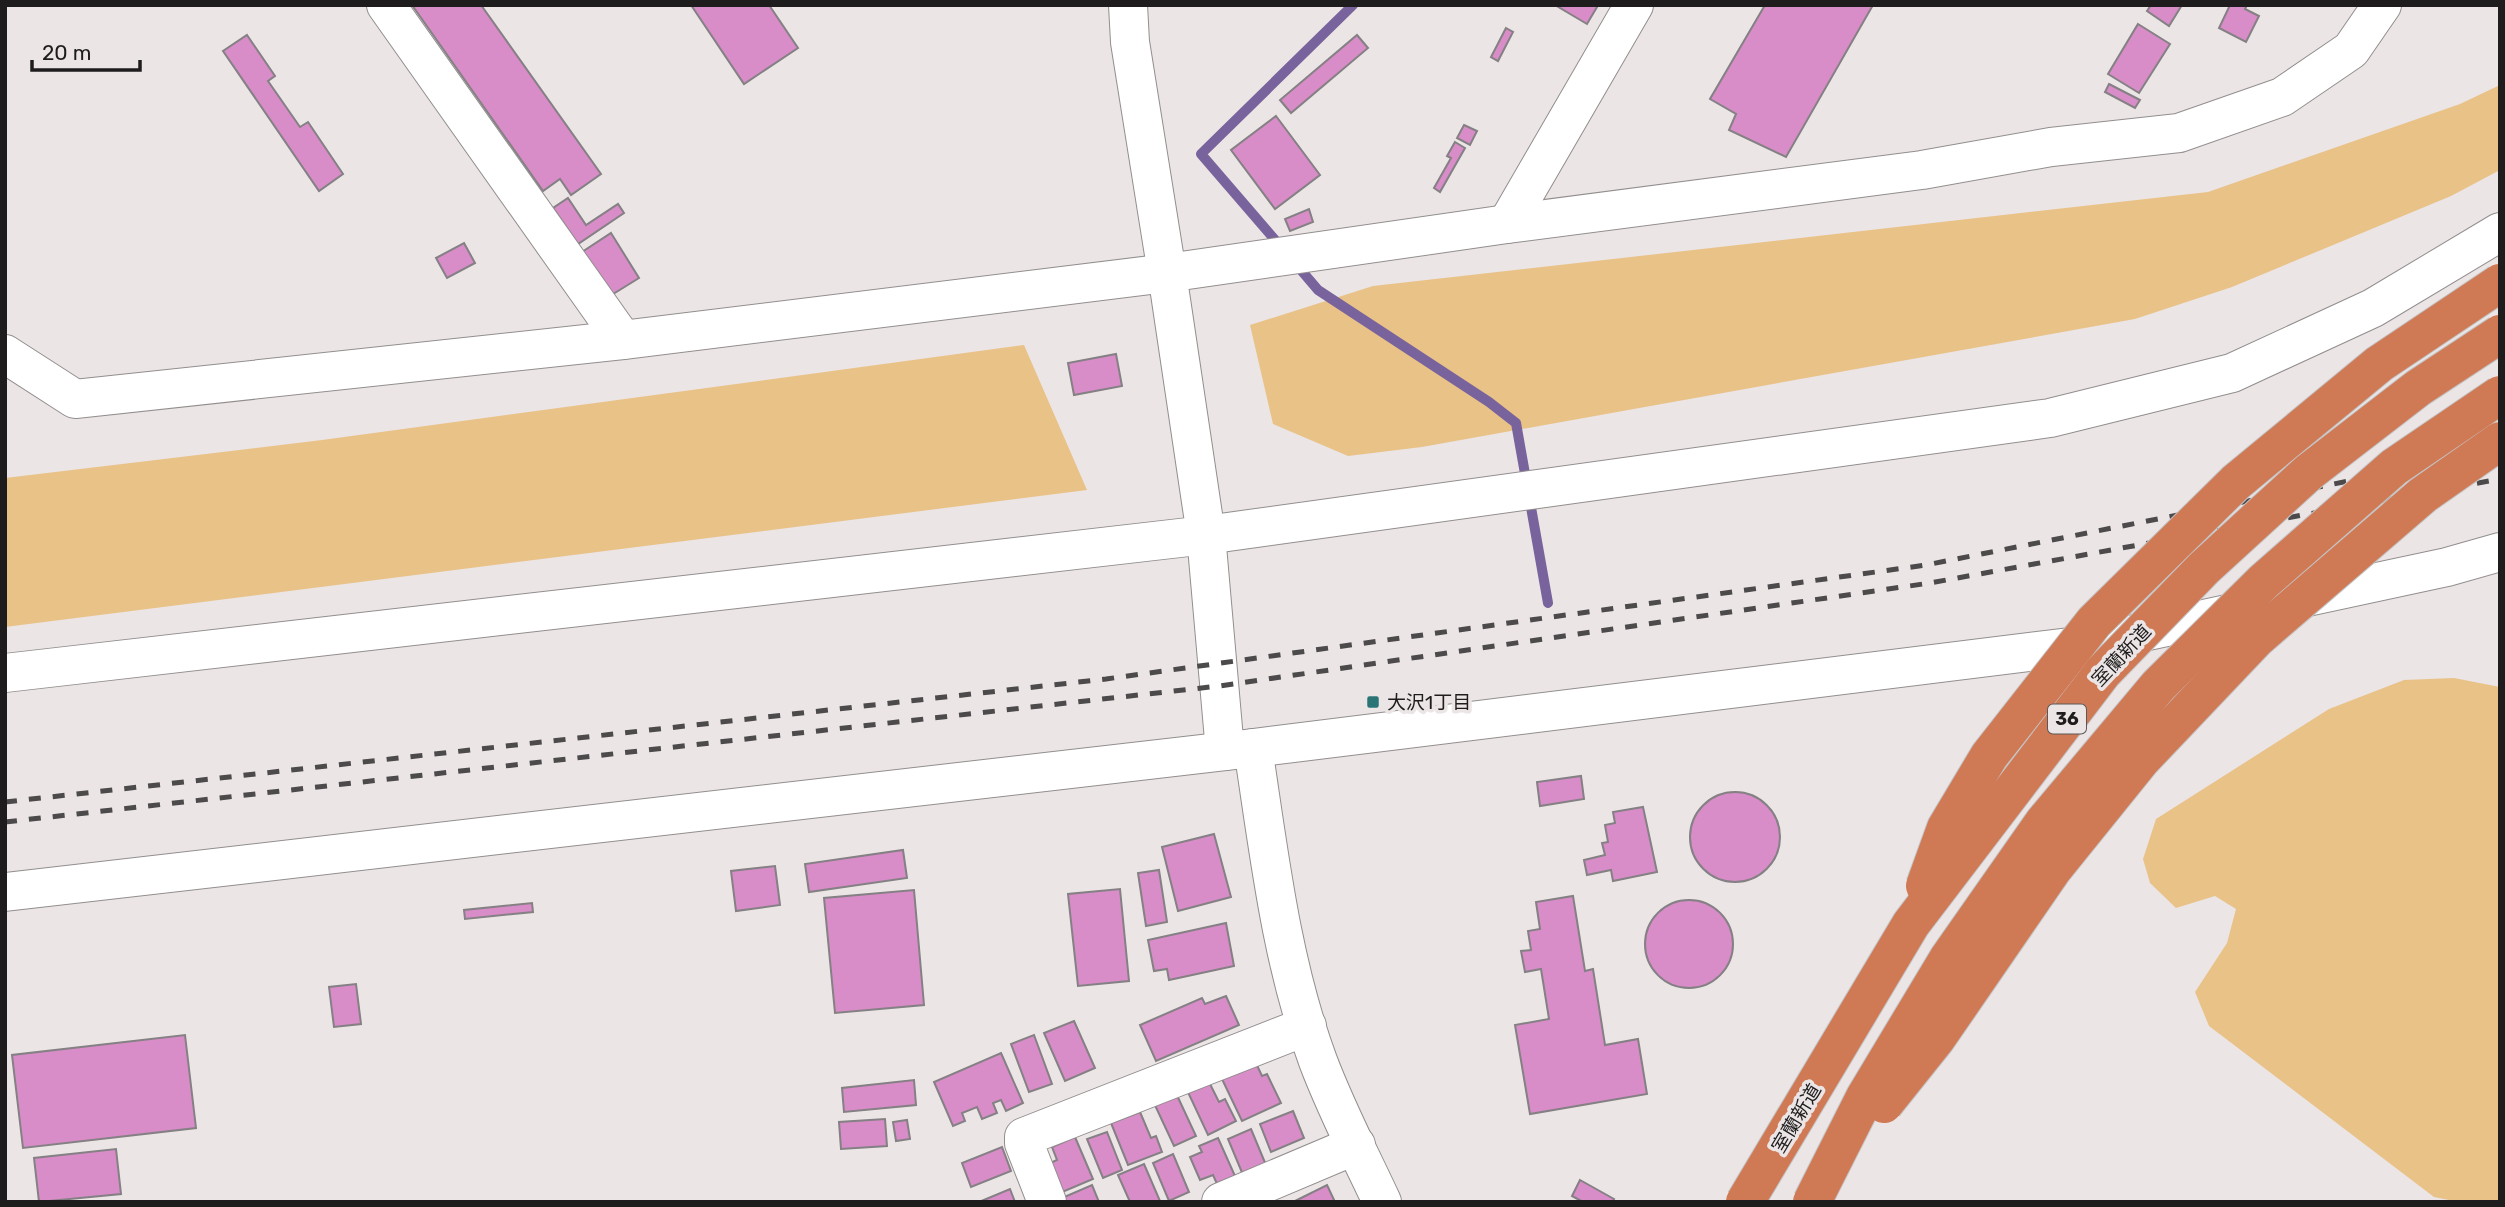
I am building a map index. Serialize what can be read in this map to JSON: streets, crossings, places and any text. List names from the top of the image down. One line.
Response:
{"streets":{"highway":["室蘭新道","36"]},"places":{"transit":["大沢1丁目"]},"scale_bar":"20 m"}
